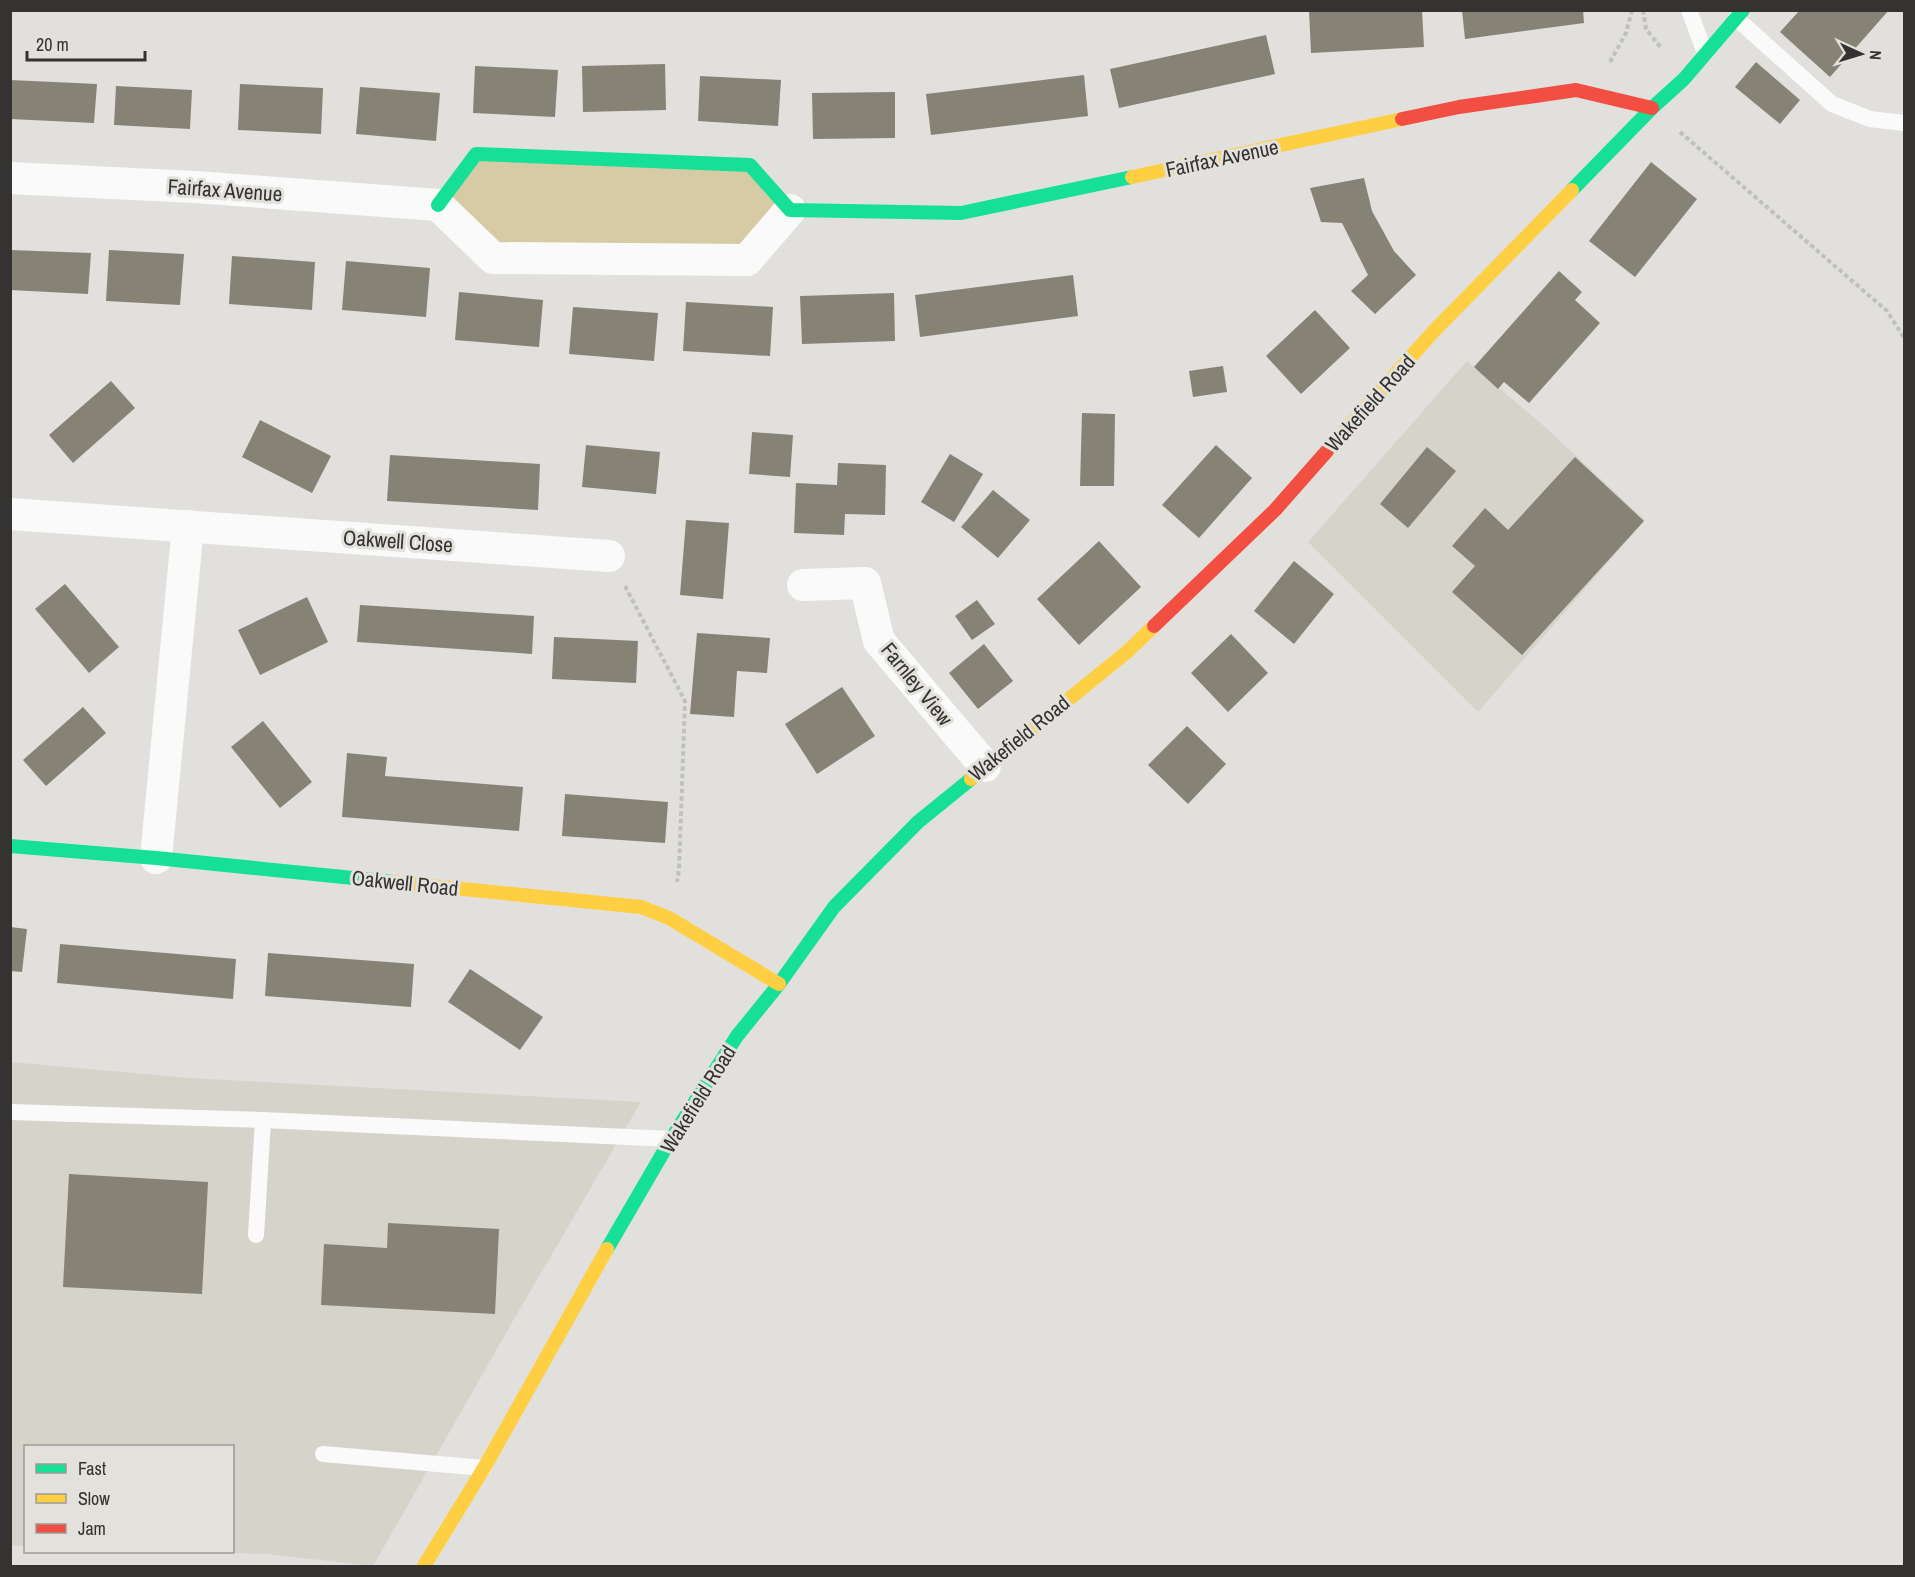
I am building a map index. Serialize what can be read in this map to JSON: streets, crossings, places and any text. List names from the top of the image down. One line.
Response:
{"streets":{"street":["Fairfax Avenue","Wakefield Road","Oakwell Close","Farnley View","Oakwell Road"]},"crossings":[["Fairfax Avenue","Wakefield Road"],["Wakefield Road","Farnley View"],["Wakefield Road","Oakwell Road"]],"legend":["Fast","Slow","Jam"],"scale_bar":"20 m","north":"right"}
